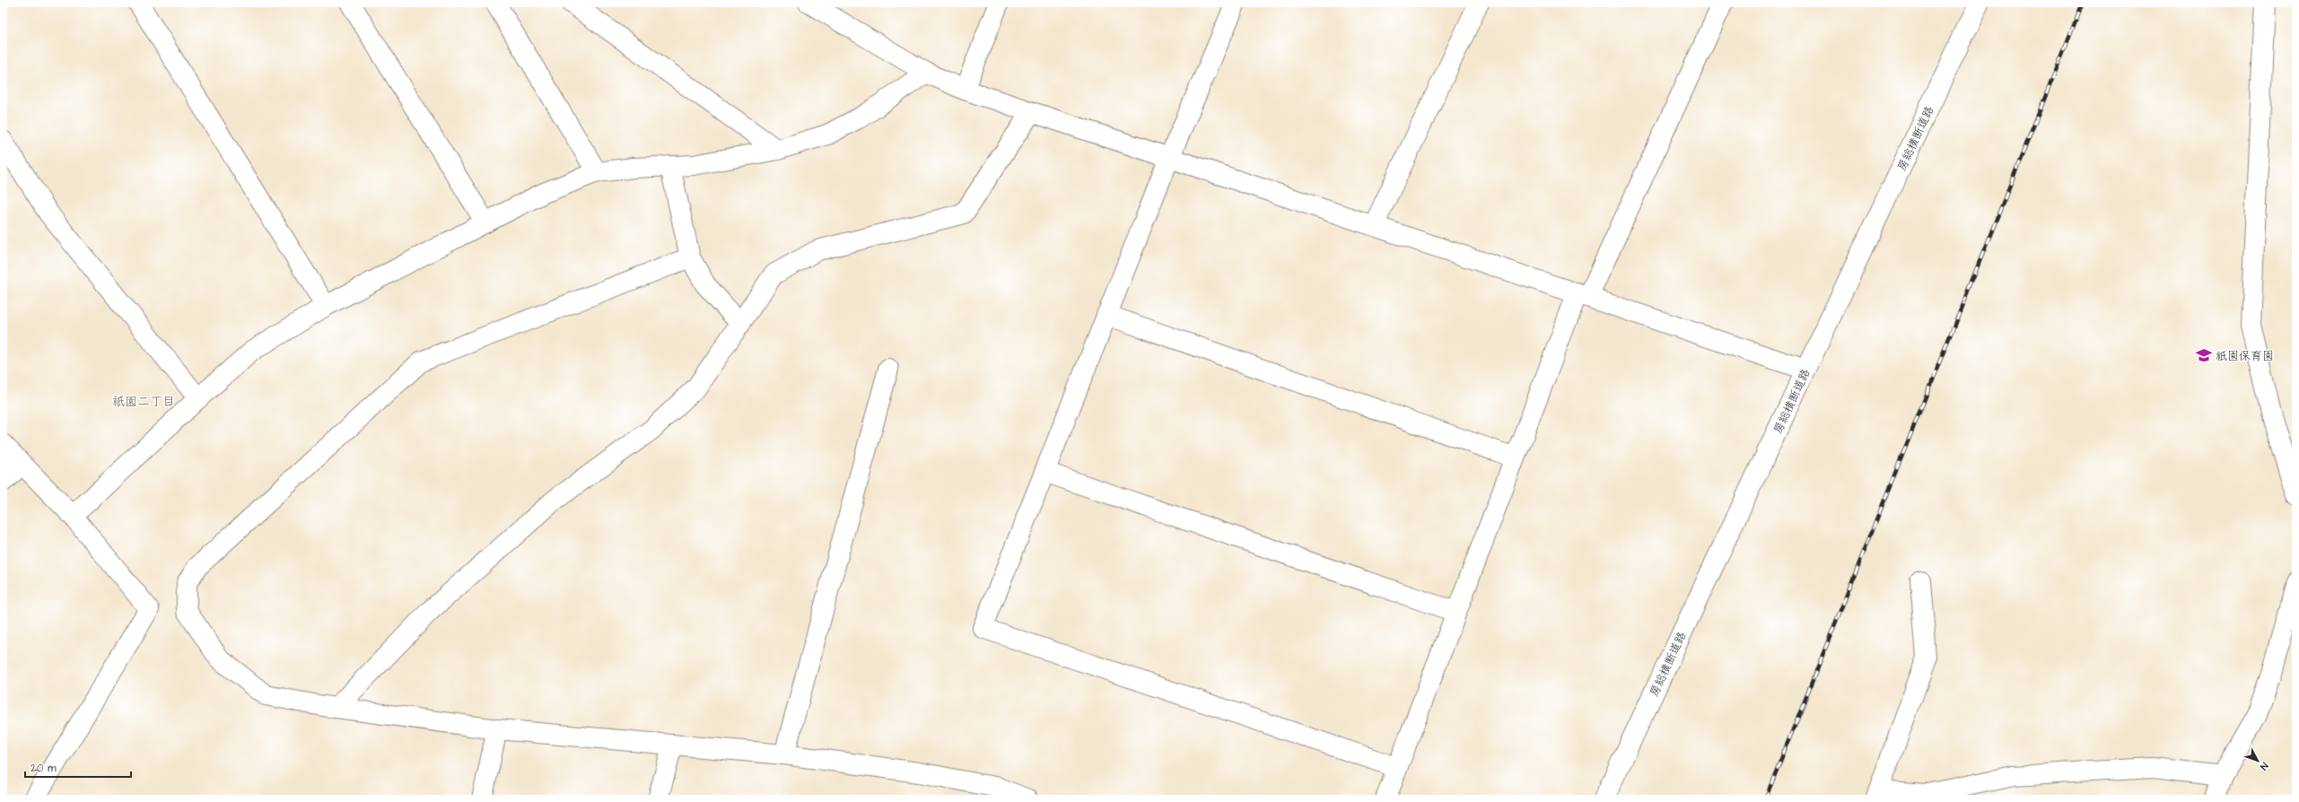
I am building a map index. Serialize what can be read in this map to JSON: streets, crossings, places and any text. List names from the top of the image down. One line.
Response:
{"streets":{"main road":["房総横断道路"]},"districts":["祇園二丁目"],"places":{"school or university":["祇園保育園"]},"scale_bar":"20 m","north":"bottom right"}
